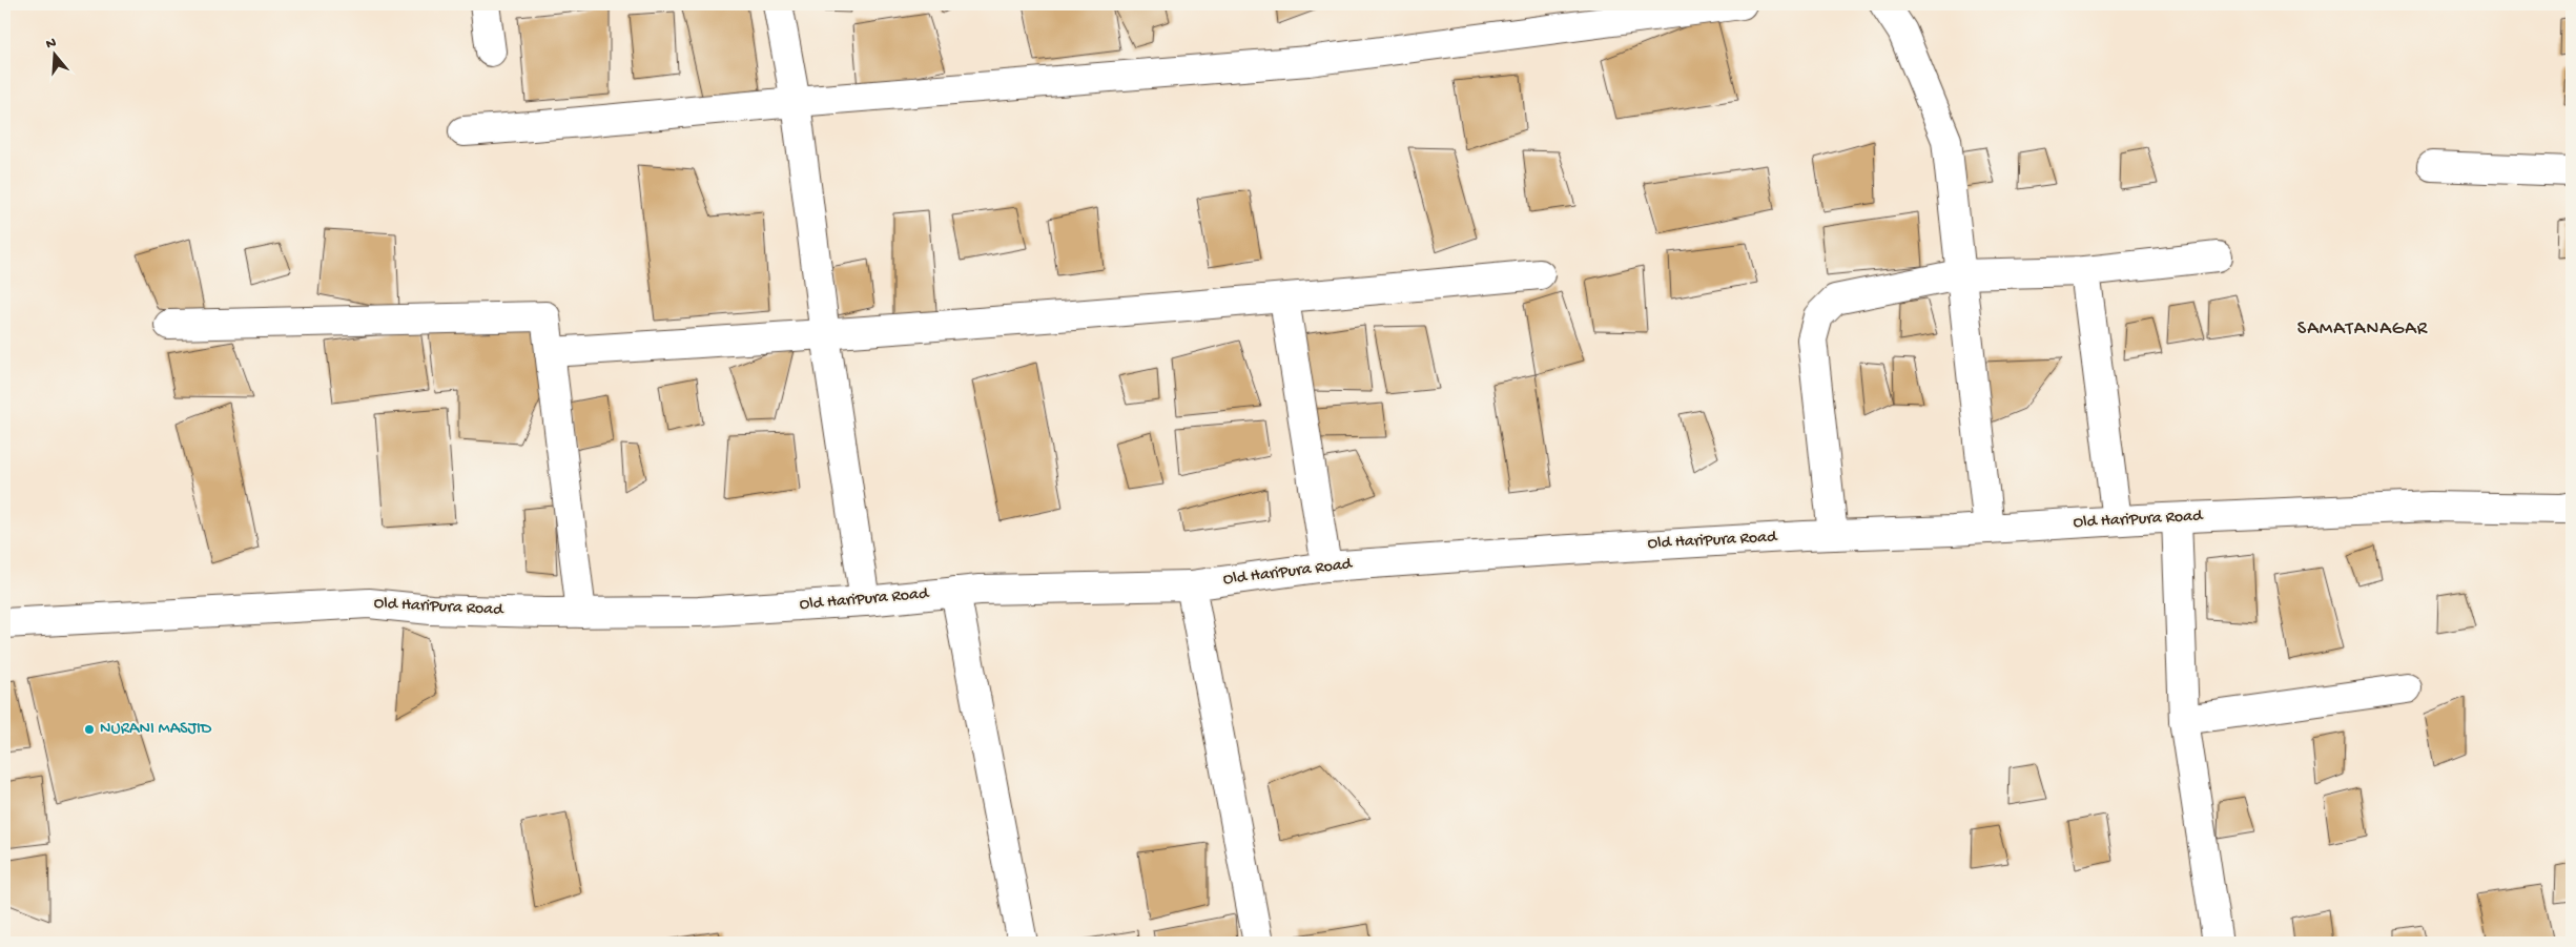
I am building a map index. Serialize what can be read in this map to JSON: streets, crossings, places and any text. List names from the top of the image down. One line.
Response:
{"streets":{"street":["Old HariPura Road"]},"districts":["SAMATANAGAR"],"places":["NURANI MASJID"],"north":"top"}
